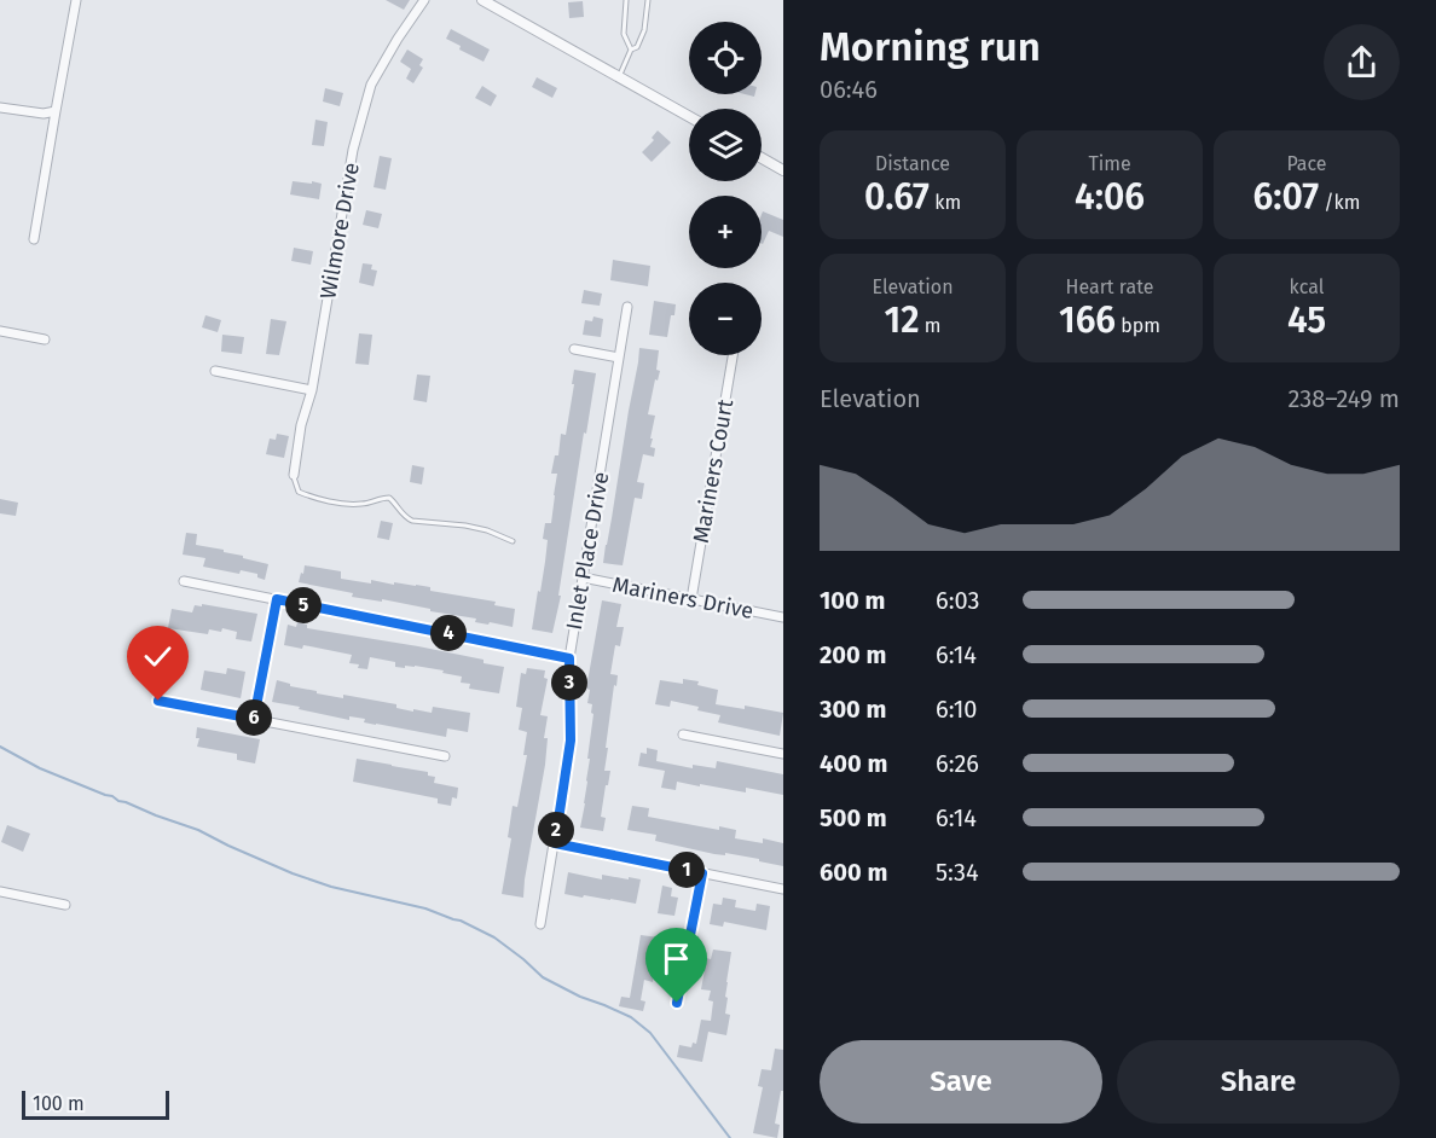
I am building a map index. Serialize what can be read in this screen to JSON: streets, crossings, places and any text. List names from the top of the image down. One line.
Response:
{"streets":{"street":["Wilmore Drive","Mariners Court","Inlet Place Drive","Mariners Drive"]},"crossings":[["Mariners Court","Mariners Drive"],["Inlet Place Drive","Mariners Drive"]],"scale_bar":"100 m","page":{"heading":["Morning run","06:46"],"map_buttons":["+","−"],"stats":[["Distance","0.67 km"],["Time","4:06"],["Pace","6:07 /km"],["Elevation","12 m"],["Heart rate","166 bpm"],["kcal","45"]],"chart":["Elevation","238–249 m"],"list":[{"name":"100 m","note":"6:03"},{"name":"200 m","note":"6:14"},{"name":"300 m","note":"6:10"},{"name":"400 m","note":"6:26"},{"name":"500 m","note":"6:14"},{"name":"600 m","note":"5:34"}],"pins":["5","4","3","6","2","1"],"buttons":["Save","Share"],"scale":"100 m"}}
